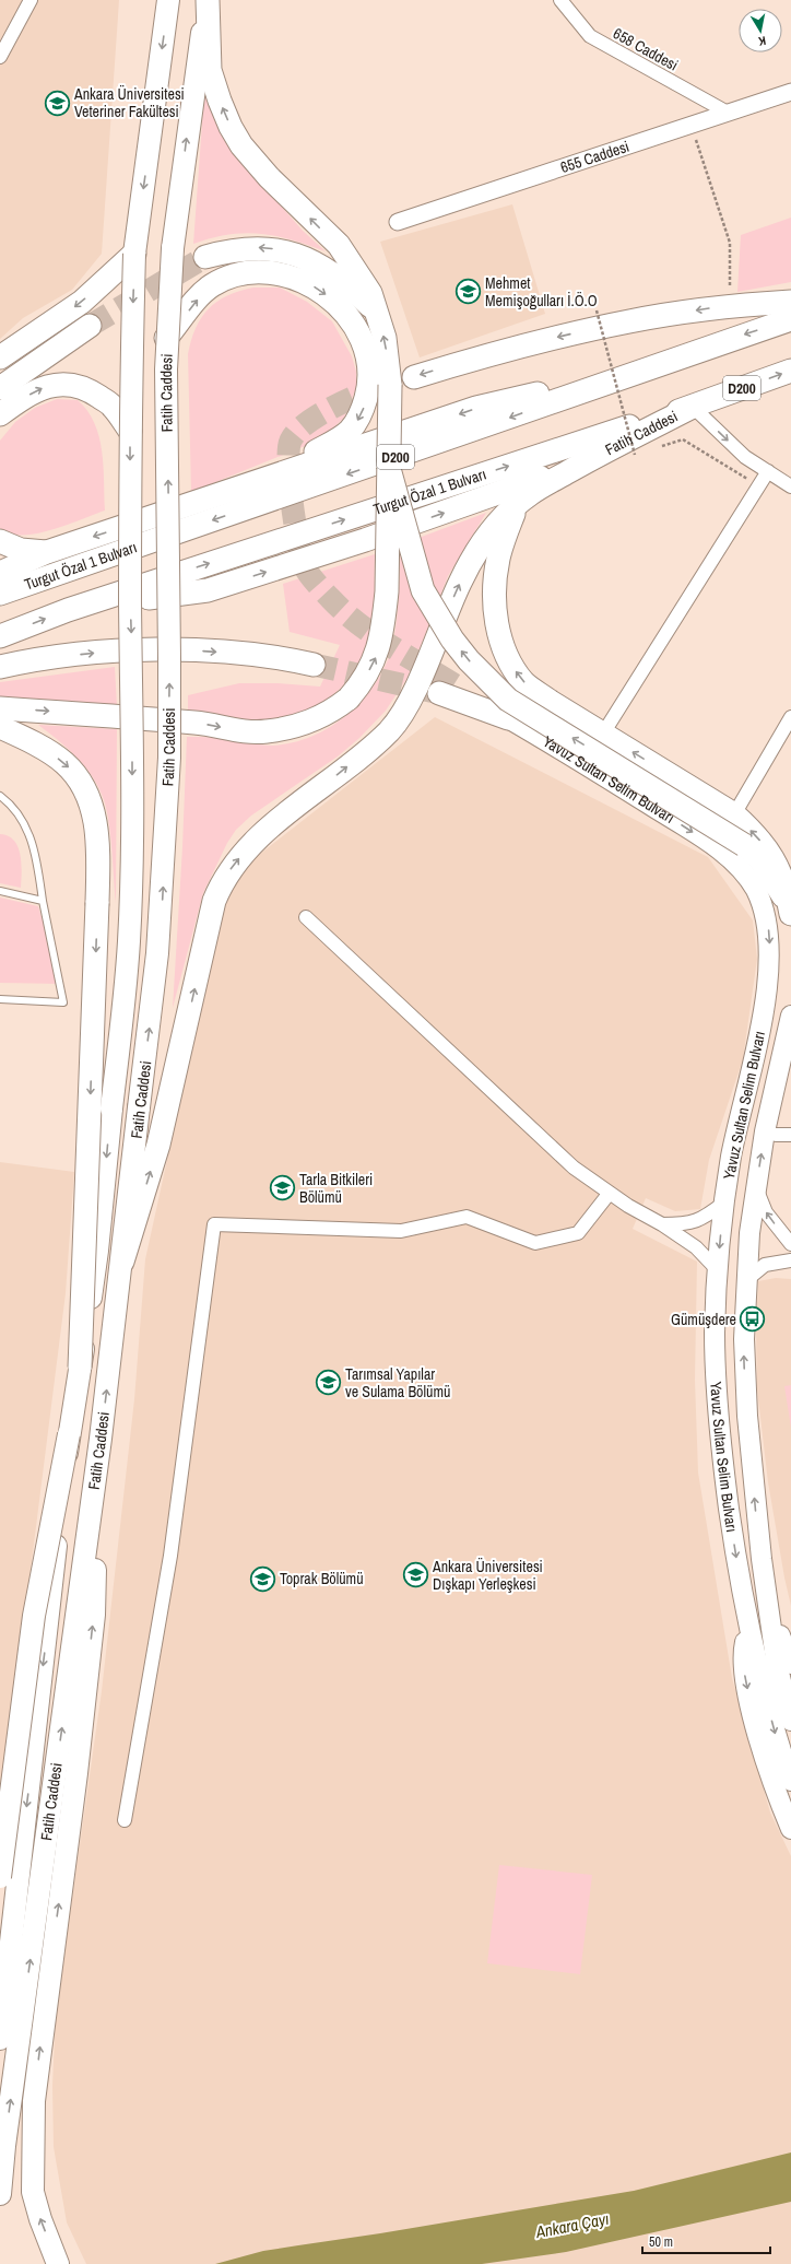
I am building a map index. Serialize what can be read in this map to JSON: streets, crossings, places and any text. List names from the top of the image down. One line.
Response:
{"streets":{"highway":["D200","Fatih Caddesi","Turgut Özal 1 Bulvarı"],"main road":["Yavuz Sultan Selim Bulvarı"],"street":["658 Caddesi","655 Caddesi"]},"crossings":[["658 Caddesi","655 Caddesi"],["Fatih Caddesi","Turgut Özal 1 Bulvarı"]],"water":["Ankara Çayı"],"places":{"school or university":["Ankara Üniversitesi Veteriner Fakültesi","Mehmet Memişoğulları İ.Ö.O","Tarla Bitkileri Bölümü","Tarımsal Yapılar ve Sulama Bölümü","Ankara Üniversitesi Dışkapı Yerleşkesi","Toprak Bölümü"],"bus stop":["Gümüşdere"]},"scale_bar":"50 m","north":"bottom"}
